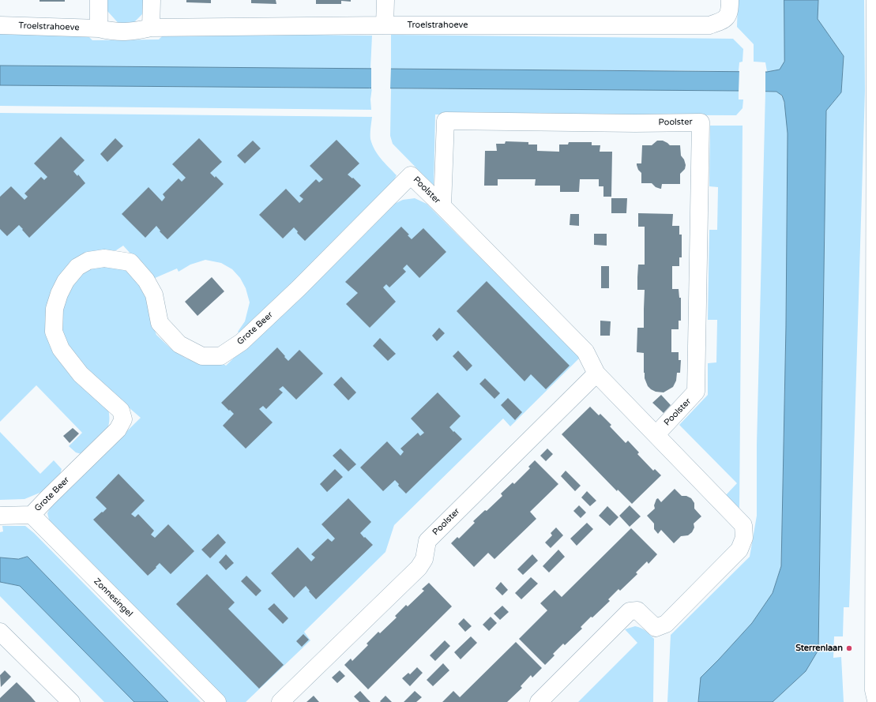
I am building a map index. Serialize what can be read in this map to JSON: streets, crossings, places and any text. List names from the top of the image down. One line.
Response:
{"streets":{"street":["Troelstrahoeve","Poolster","Grote Beer","Zonnesingel"]},"crossings":[["Poolster","Grote Beer"],["Grote Beer","Zonnesingel"]],"places":["Sterrenlaan"]}
